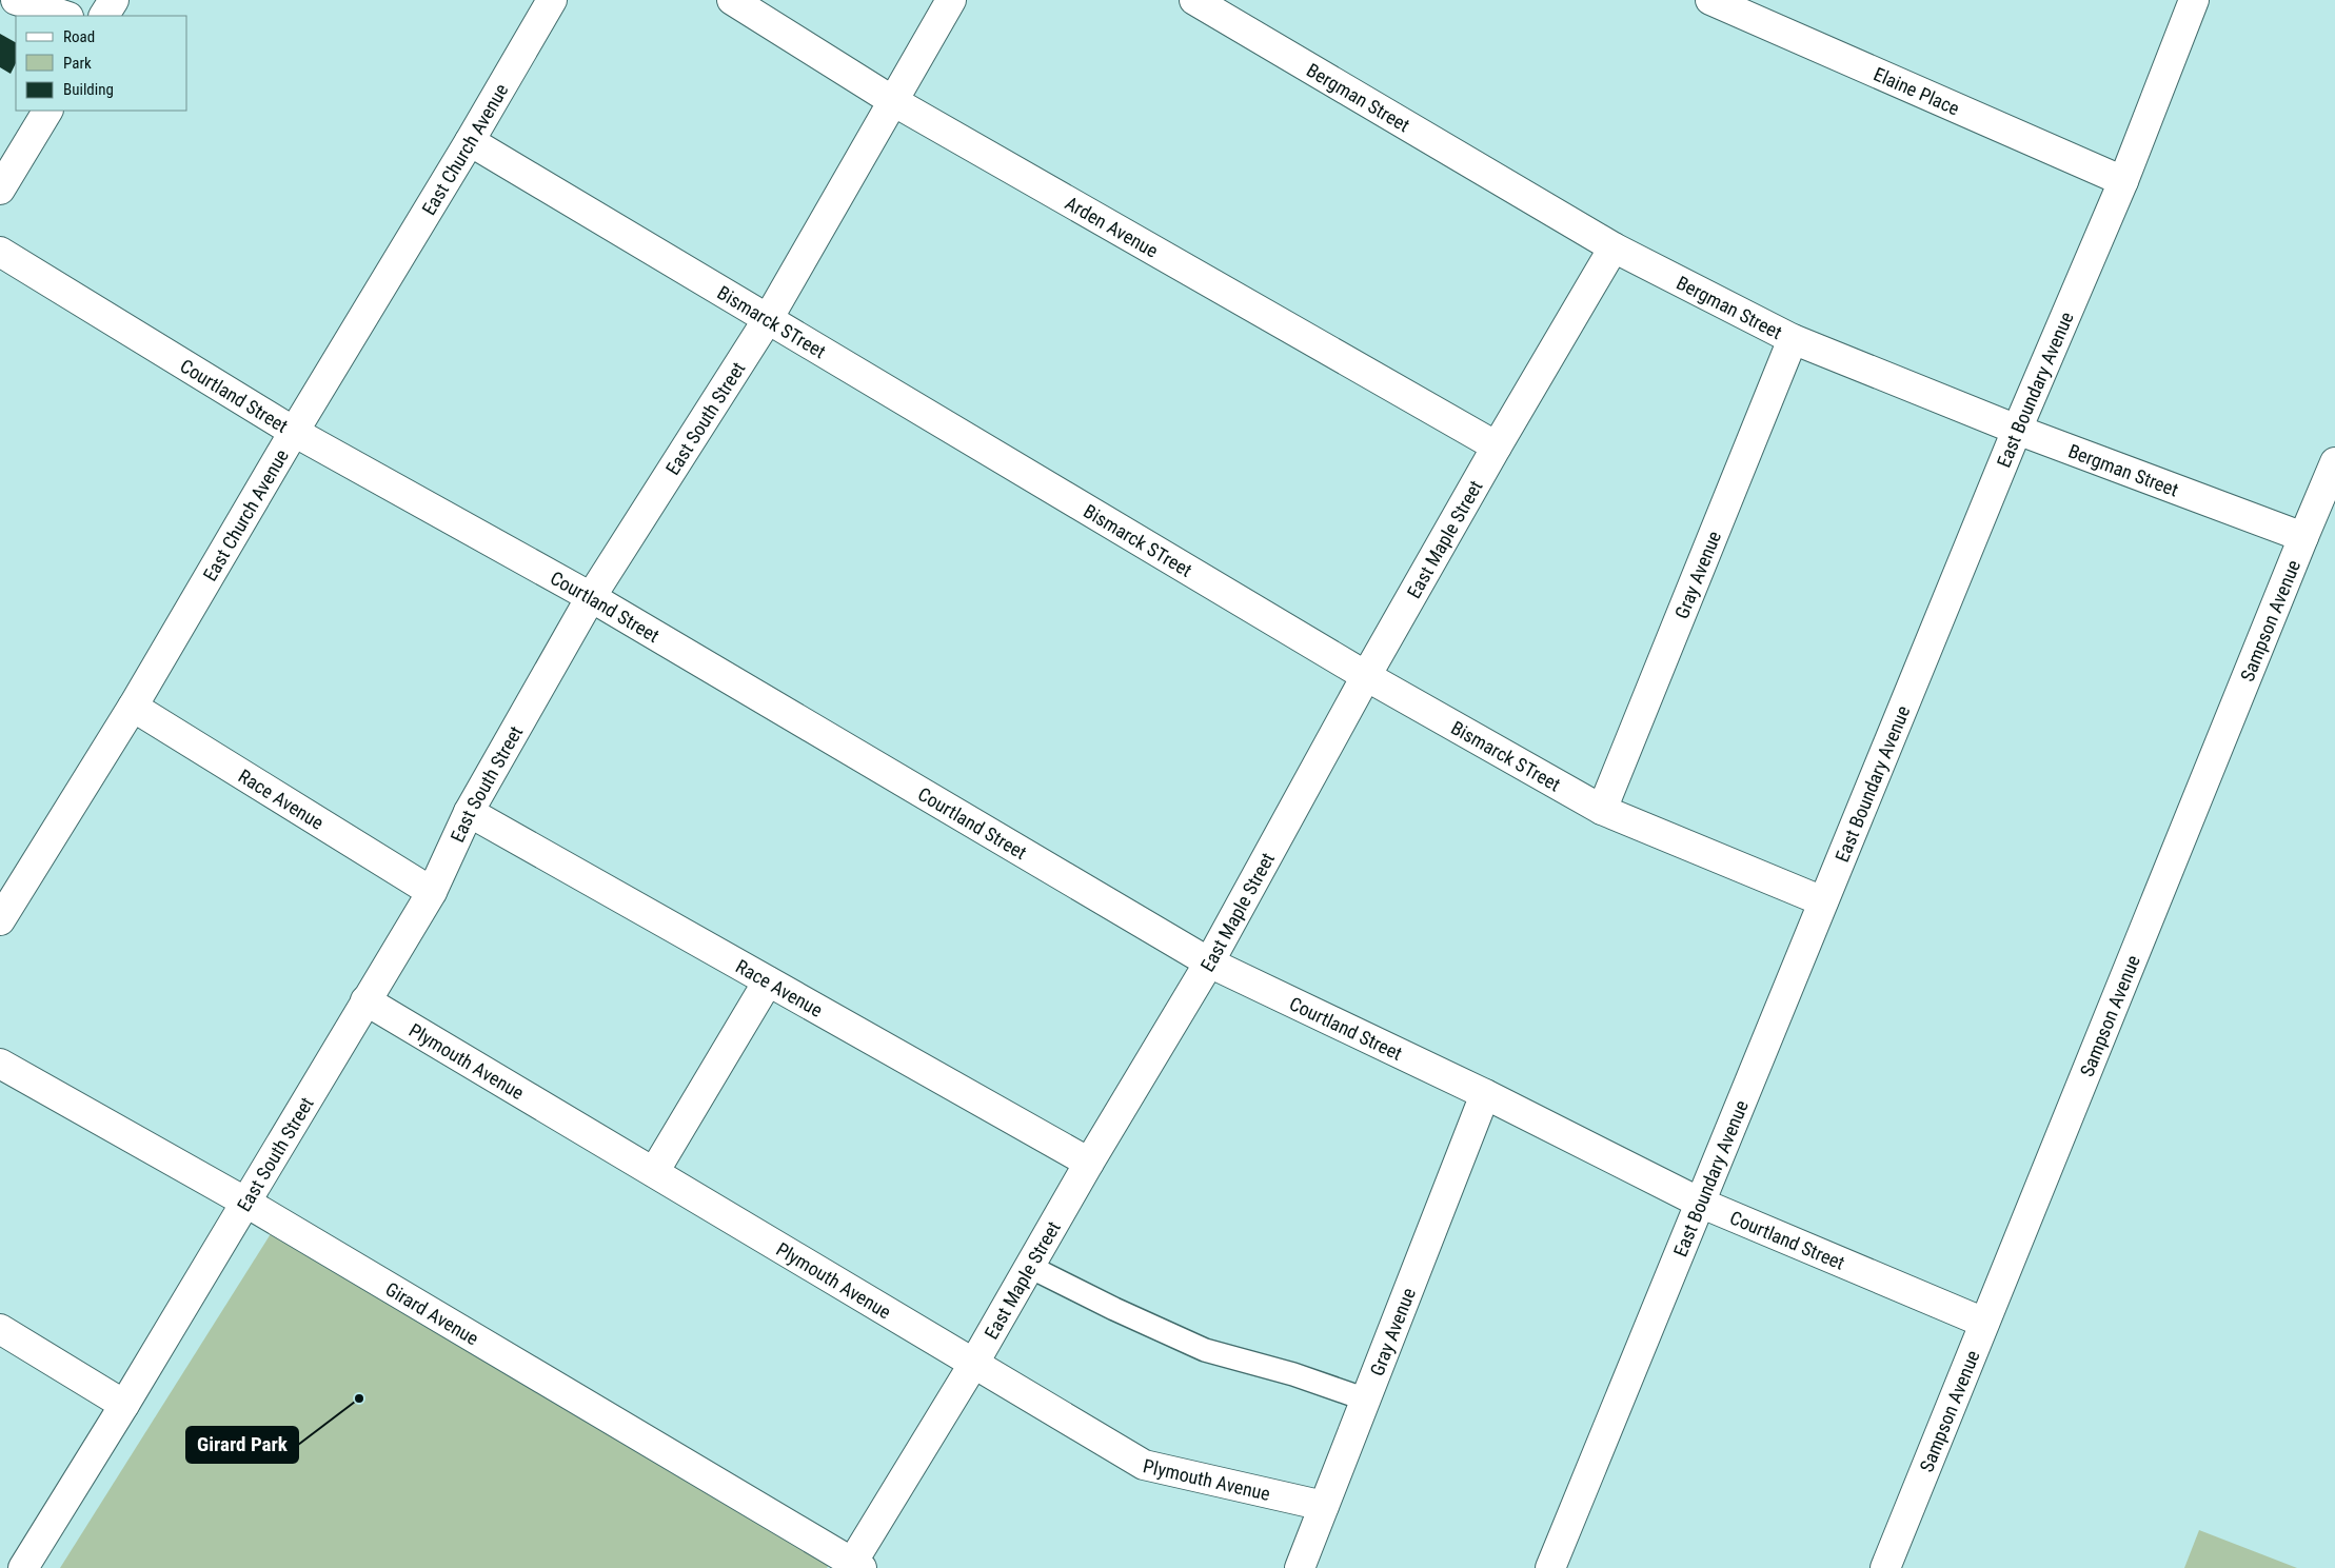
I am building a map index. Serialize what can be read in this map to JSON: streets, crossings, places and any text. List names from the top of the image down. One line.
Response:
{"streets":{"street":["Elaine Place","Bergman Street","East Church Avenue","Arden Avenue","Bismarck STreet","East Boundary Avenue","Courtland Street","East South Street","East Maple Street","Gray Avenue","Sampson Avenue","Race Avenue","Plymouth Avenue","Girard Avenue"]},"crossings":[["Elaine Place","East Boundary Avenue"],["Bergman Street","East Boundary Avenue"],["Bergman Street","East Maple Street"],["Bergman Street","Gray Avenue"],["Bergman Street","Sampson Avenue"],["East Church Avenue","Bismarck STreet"],["East Church Avenue","Courtland Street"],["East Church Avenue","Race Avenue"],["Arden Avenue","East South Street"],["Arden Avenue","East Maple Street"],["Bismarck STreet","East Boundary Avenue"],["Bismarck STreet","East South Street"],["Bismarck STreet","East Maple Street"],["Bismarck STreet","Gray Avenue"],["East Boundary Avenue","Courtland Street"],["Courtland Street","East South Street"],["Courtland Street","East Maple Street"],["Courtland Street","Gray Avenue"],["Courtland Street","Sampson Avenue"],["East South Street","Race Avenue"],["East South Street","Plymouth Avenue"],["East South Street","Girard Avenue"],["East Maple Street","Race Avenue"],["East Maple Street","Plymouth Avenue"],["East Maple Street","Girard Avenue"],["Gray Avenue","Plymouth Avenue"]],"places":["Girard Park"],"legend":["Road","Park","Building"]}
